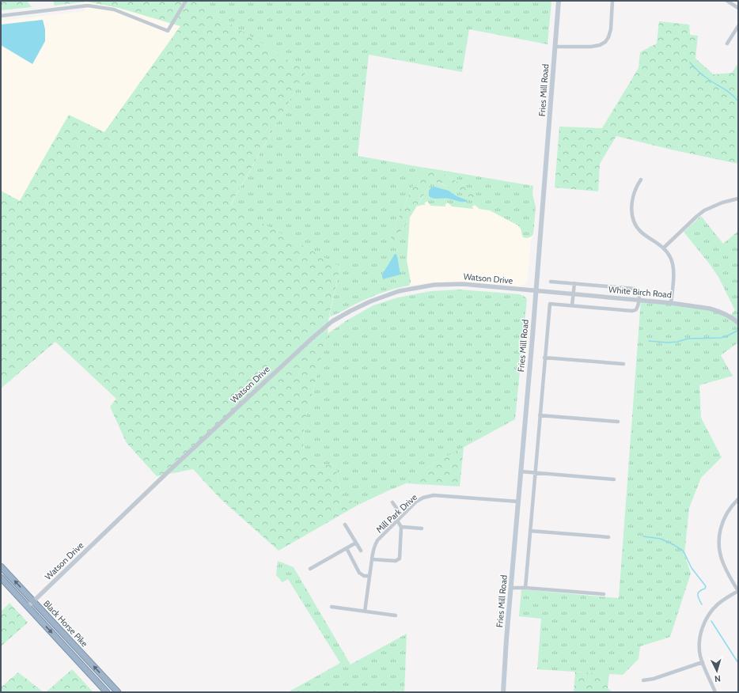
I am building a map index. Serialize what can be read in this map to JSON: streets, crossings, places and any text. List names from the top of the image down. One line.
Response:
{"streets":{"highway":["Black Horse Pike"],"main road":["Fries Mill Road"],"street":["Watson Drive","White Birch Road","Mill Park Drive"]},"crossings":[["Fries Mill Road","Watson Drive"],["Fries Mill Road","White Birch Road"],["Fries Mill Road","Mill Park Drive"],["Watson Drive","White Birch Road"],["Watson Drive","Black Horse Pike"]],"north":"bottom"}
